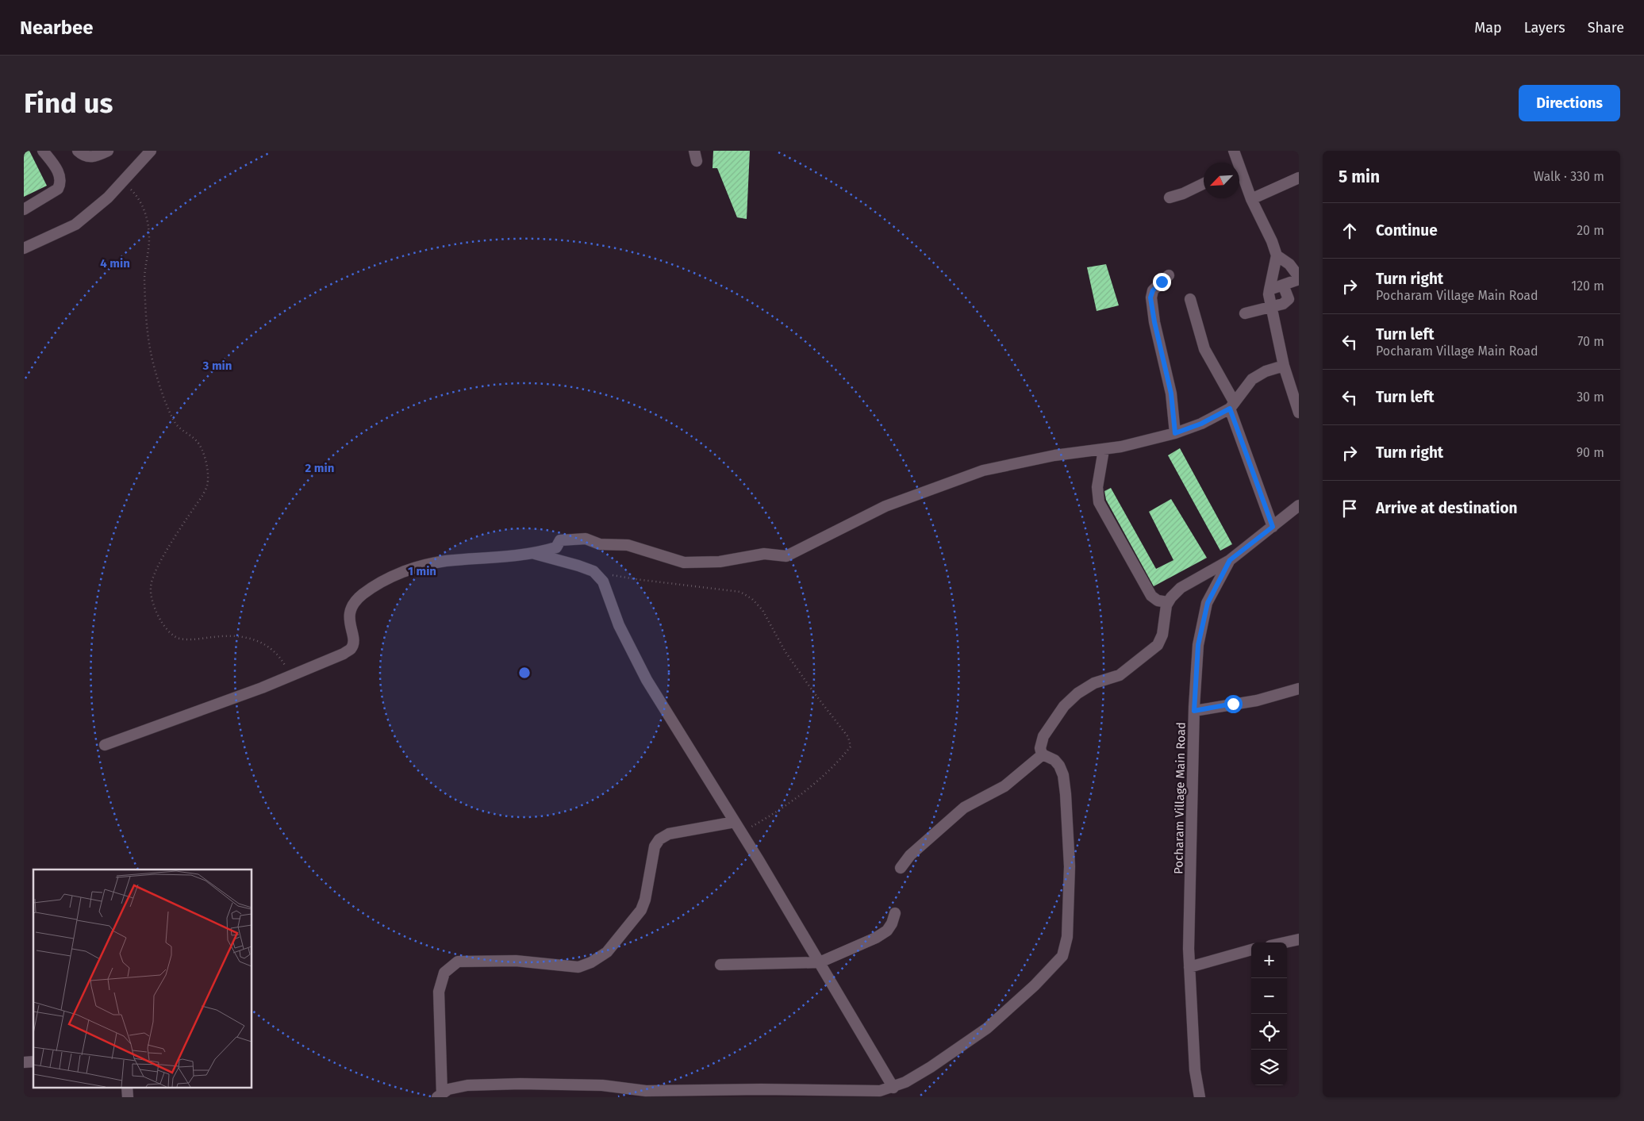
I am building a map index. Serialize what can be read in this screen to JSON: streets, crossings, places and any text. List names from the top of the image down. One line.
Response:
{"streets":{"street":["Pocharam Village Main Road"]},"north":"bottom left","page":{"header":"Nearbee","nav":["Map","Layers","Share"],"buttons":"Directions","title":"Find us","heading":["5 min","Walk · 330 m"],"list":[["Continue","20 m"],["Turn right","Pocharam Village Main Road","120 m"],["Turn left","Pocharam Village Main Road","70 m"],["Turn left","30 m"],["Turn right","90 m"],"Arrive at destination"],"map_buttons":["+","−"]},"rings":["4 min","3 min","2 min","1 min"]}
